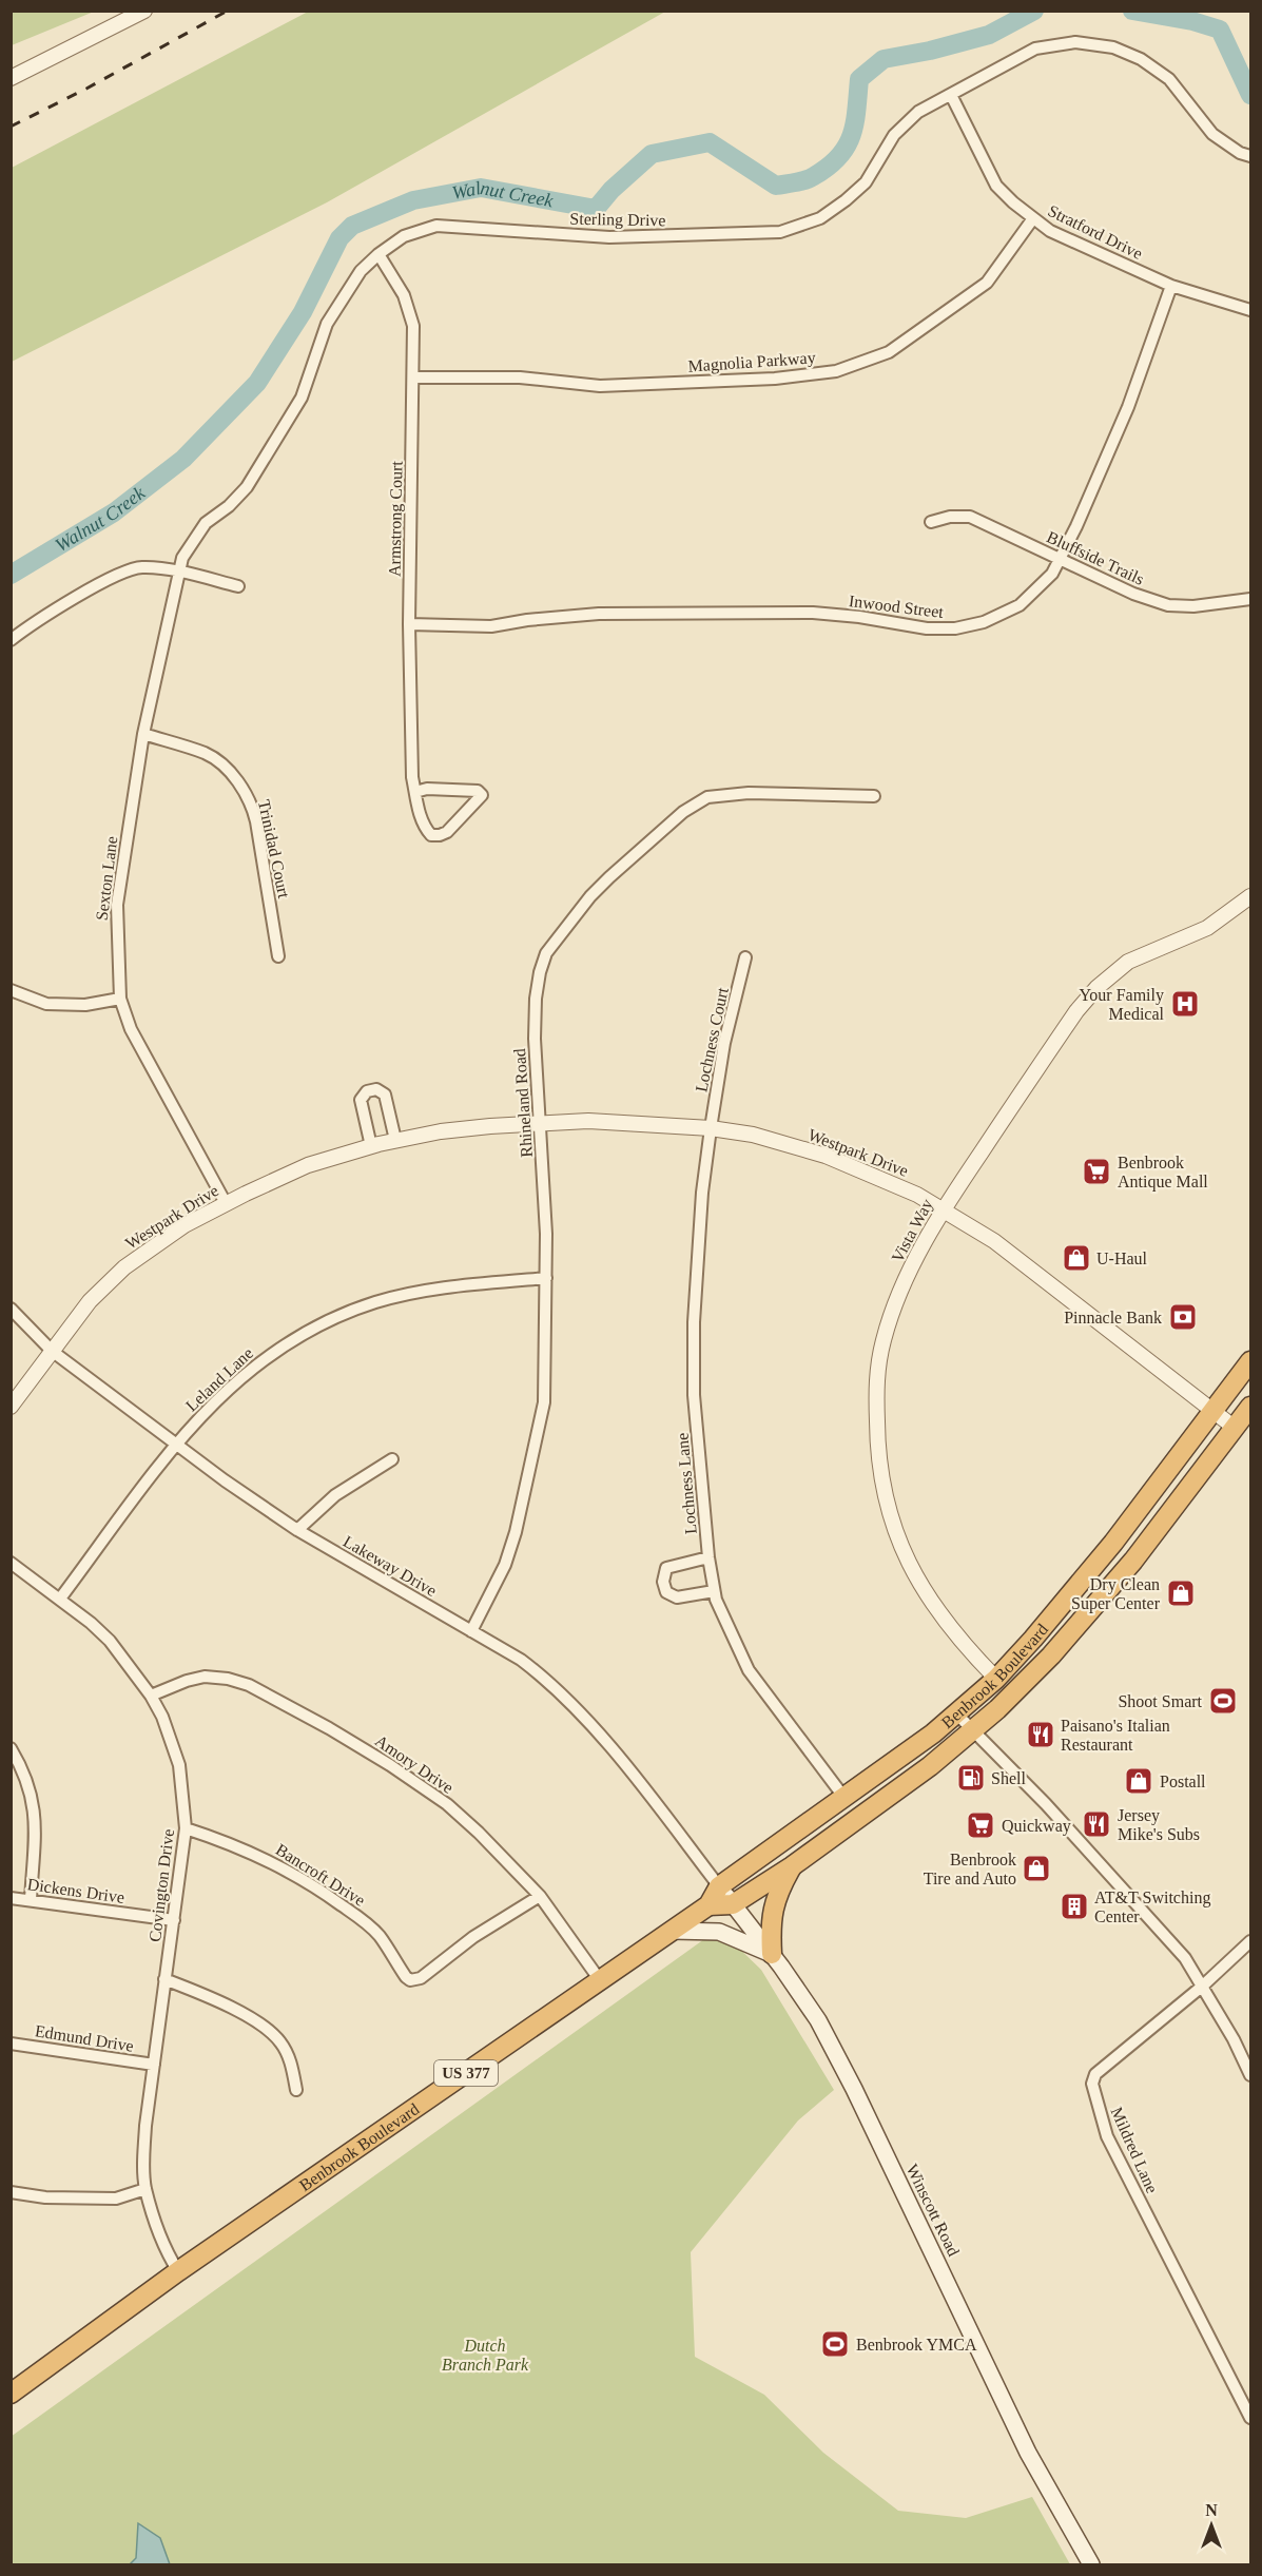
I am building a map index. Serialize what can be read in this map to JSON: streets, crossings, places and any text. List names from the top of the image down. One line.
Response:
{"streets":{"highway":["Benbrook Boulevard","US 377"],"main road":["Winscott Road"],"street":["Sterling Drive","Stratford Drive","Magnolia Parkway","Armstrong Court","Bluffside Trails","Inwood Street","Trinidad Court","Sexton Lane","Lochness Court","Rhineland Road","Westpark Drive","Vista Way","Leland Lane","Lochness Lane","Lakeway Drive","Amory Drive","Bancroft Drive","Covington Drive","Dickens Drive","Edmund Drive","Mildred Lane"]},"crossings":[["Sterling Drive","Stratford Drive"],["Sterling Drive","Armstrong Court"],["Sterling Drive","Sexton Lane"],["Stratford Drive","Magnolia Parkway"],["Stratford Drive","Inwood Street"],["Magnolia Parkway","Armstrong Court"],["Armstrong Court","Inwood Street"],["Bluffside Trails","Inwood Street"],["Trinidad Court","Sexton Lane"],["Sexton Lane","Westpark Drive"],["Lochness Court","Westpark Drive"],["Lochness Court","Lochness Lane"],["Rhineland Road","Westpark Drive"],["Rhineland Road","Leland Lane"],["Rhineland Road","Lakeway Drive"],["Westpark Drive","Vista Way"],["Westpark Drive","Lochness Lane"],["Westpark Drive","Lakeway Drive"],["Westpark Drive","Benbrook Boulevard"],["Vista Way","Benbrook Boulevard"],["Leland Lane","Lakeway Drive"],["Leland Lane","Covington Drive"],["Lochness Lane","Benbrook Boulevard"],["Lakeway Drive","Benbrook Boulevard"],["Lakeway Drive","Winscott Road"],["Benbrook Boulevard","Amory Drive"],["Benbrook Boulevard","Covington Drive"],["Benbrook Boulevard","Winscott Road"],["Amory Drive","Bancroft Drive"],["Amory Drive","Covington Drive"],["Bancroft Drive","Covington Drive"],["Covington Drive","Dickens Drive"],["Covington Drive","Edmund Drive"]],"water":["Walnut Creek"],"parks":["Dutch Branch Park"],"places":{"hospital":["Your Family Medical"],"supermarket":["Benbrook Antique Mall","Quickway"],"shop":["U-Haul","Dry Clean Super Center","Postall","Benbrook Tire and Auto"],"bank":["Pinnacle Bank"],"sports":["Shoot Smart","Benbrook YMCA"],"restaurant":["Paisano's Italian Restaurant","Jersey Mike's Subs"],"fuel station":["Shell"],"building":["AT&T Switching Center"]},"north":"top"}
